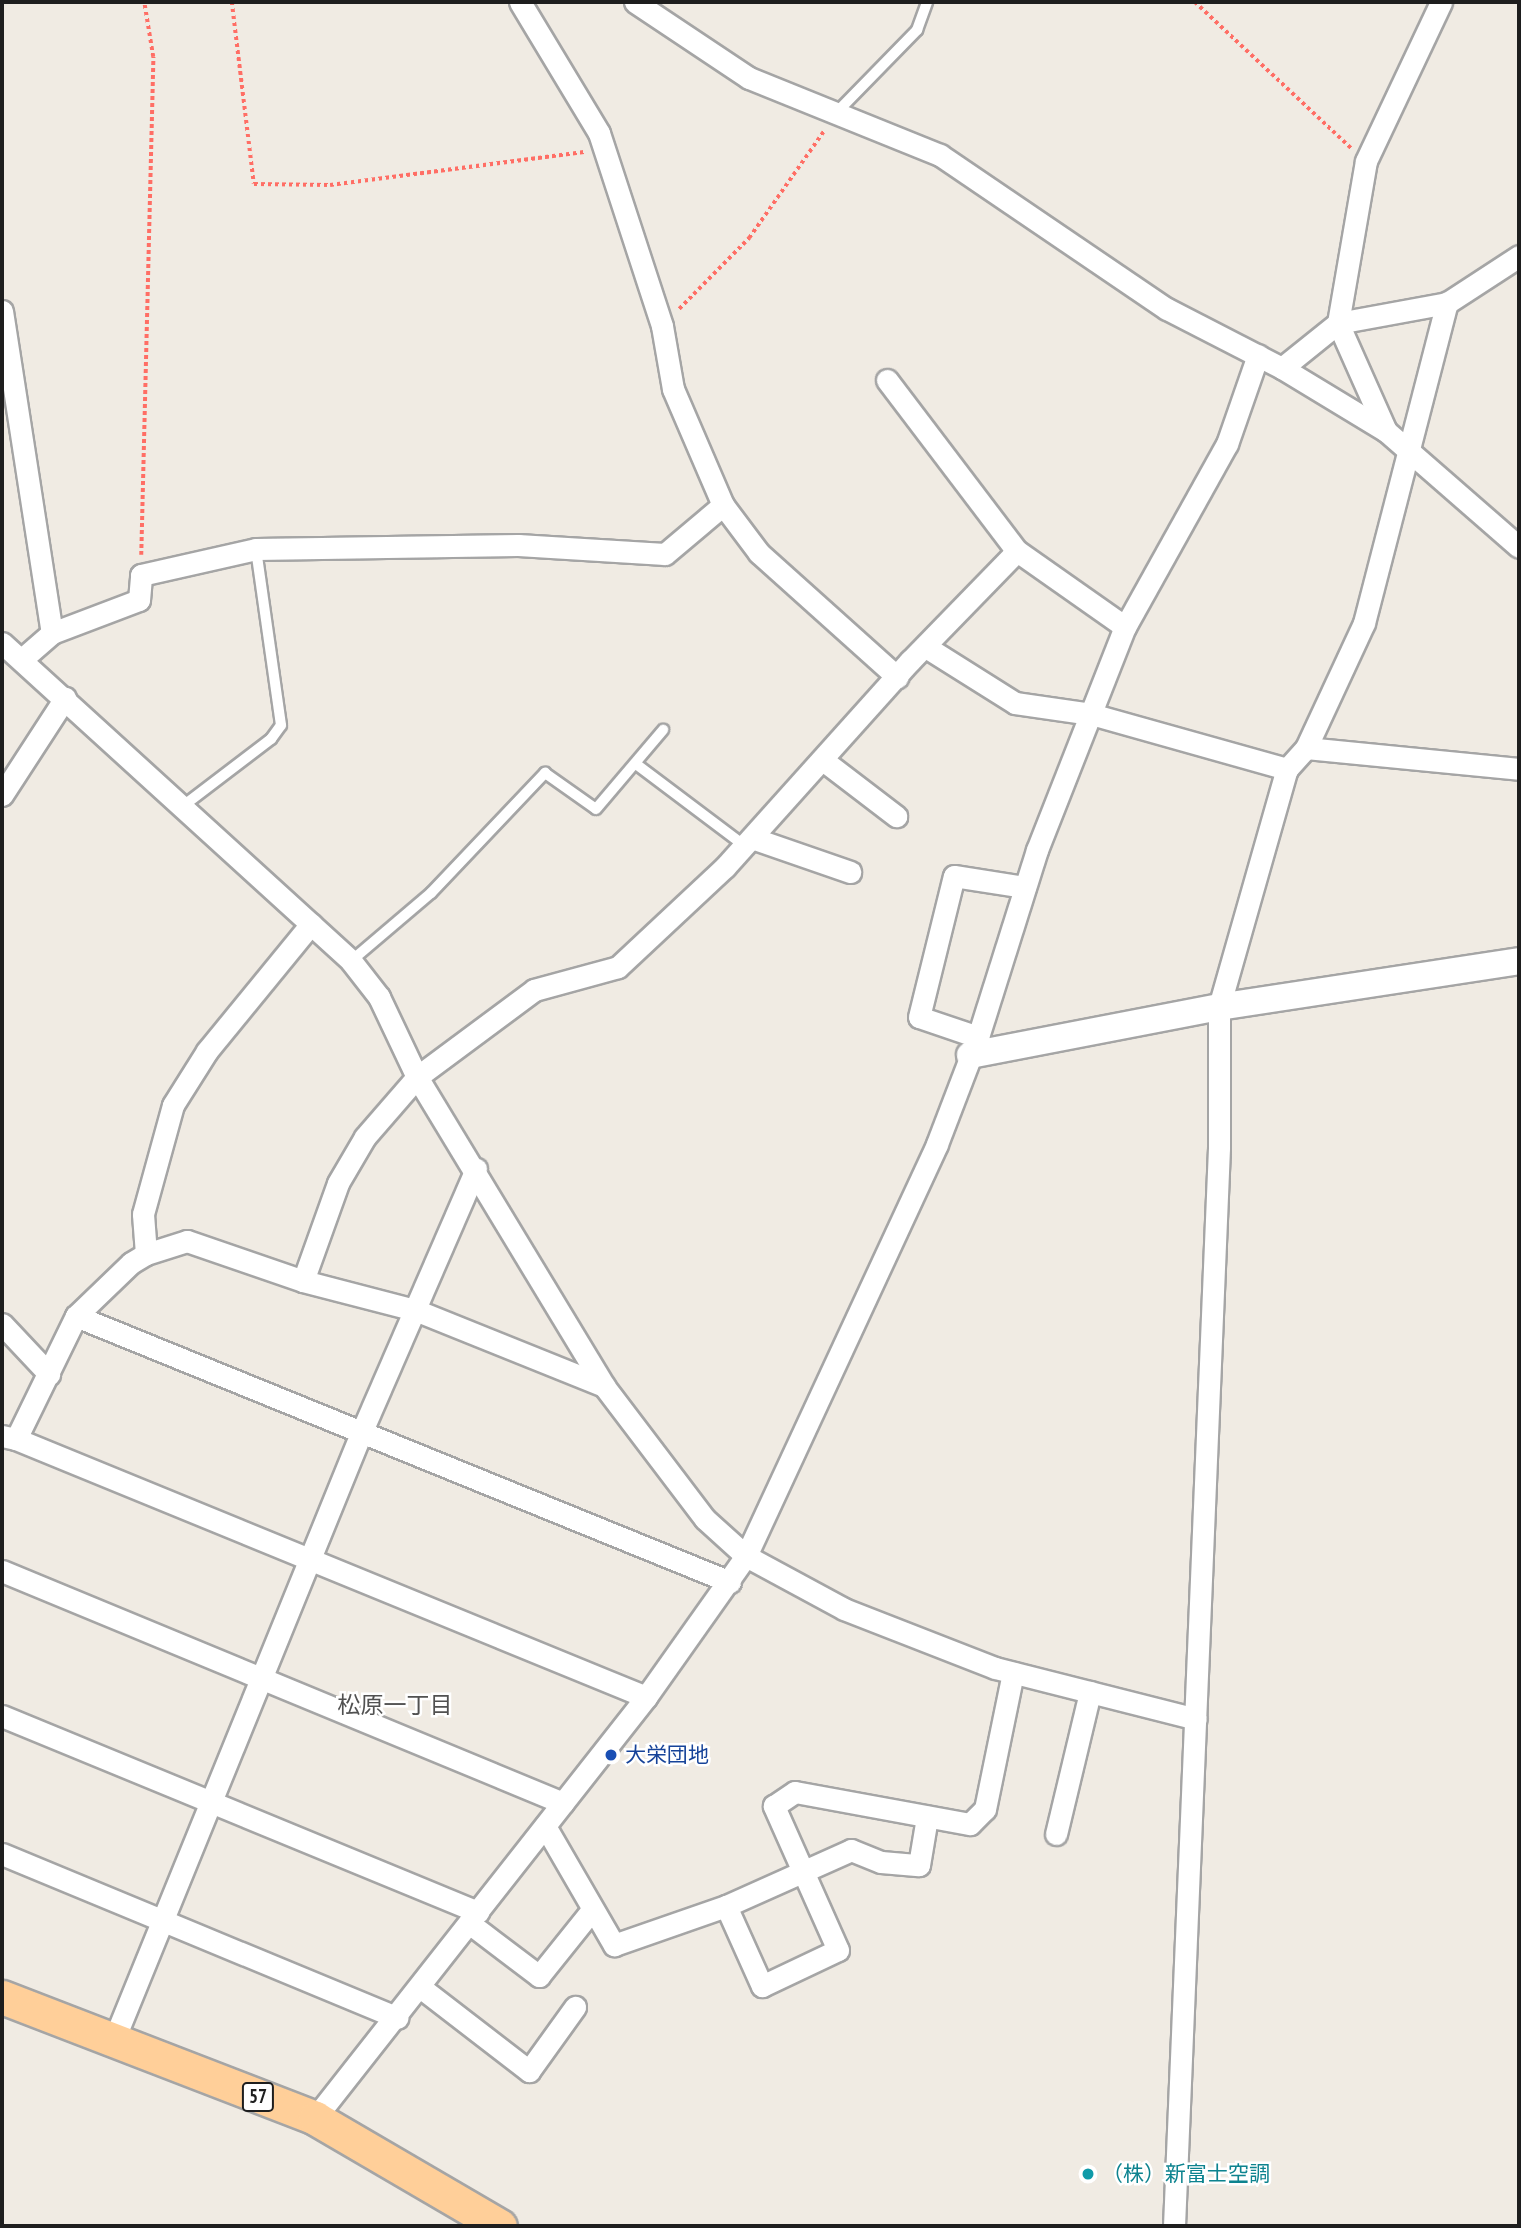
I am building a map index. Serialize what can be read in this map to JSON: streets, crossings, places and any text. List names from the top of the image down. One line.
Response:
{"streets":{"main road":["57"]},"districts":["松原一丁目"],"places":["大栄団地","（株）新富士空調"]}
